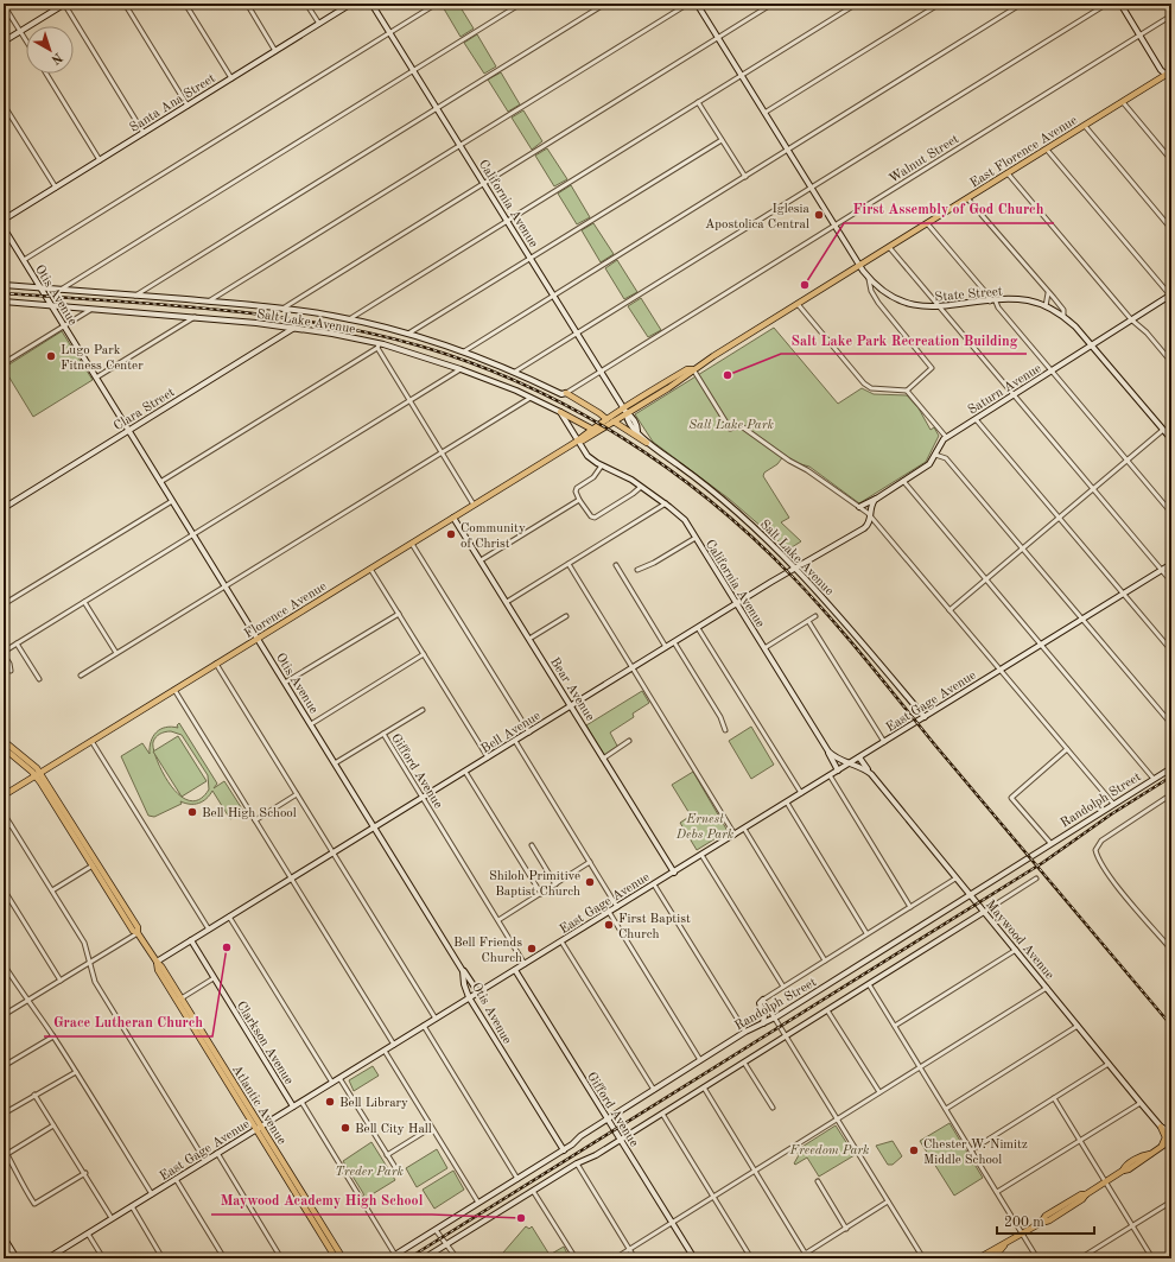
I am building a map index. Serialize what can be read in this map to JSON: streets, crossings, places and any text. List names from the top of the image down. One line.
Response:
{"streets":{"main road":["East Florence Avenue","Florence Avenue","Atlantic Avenue"],"street":["Santa Ana Street","Walnut Street","California Avenue","State Street","Otis Avenue","Salt Lake Avenue","Saturn Avenue","Clara Street","Bear Avenue","East Gage Avenue","Bell Avenue","Gifford Avenue","Randolph Street","Maywood Avenue","Clarkson Avenue"]},"crossings":[["East Florence Avenue","California Avenue"],["East Florence Avenue","State Street"],["East Florence Avenue","Salt Lake Avenue"],["East Florence Avenue","Florence Avenue"],["Walnut Street","California Avenue"],["Walnut Street","State Street"],["Walnut Street","Salt Lake Avenue"],["California Avenue","Salt Lake Avenue"],["California Avenue","Florence Avenue"],["California Avenue","East Gage Avenue"],["California Avenue","Bell Avenue"],["California Avenue","Maywood Avenue"],["State Street","Saturn Avenue"],["Otis Avenue","Salt Lake Avenue"],["Otis Avenue","Clara Street"],["Otis Avenue","Florence Avenue"],["Otis Avenue","East Gage Avenue"],["Otis Avenue","Bell Avenue"],["Otis Avenue","Randolph Street"],["Salt Lake Avenue","Clara Street"],["Salt Lake Avenue","East Gage Avenue"],["Salt Lake Avenue","Bell Avenue"],["Florence Avenue","Bear Avenue"],["Florence Avenue","Atlantic Avenue"],["Bear Avenue","East Gage Avenue"],["Bear Avenue","Bell Avenue"],["East Gage Avenue","Gifford Avenue"],["East Gage Avenue","Maywood Avenue"],["East Gage Avenue","Clarkson Avenue"],["East Gage Avenue","Atlantic Avenue"],["Bell Avenue","Gifford Avenue"],["Bell Avenue","Clarkson Avenue"],["Bell Avenue","Atlantic Avenue"],["Gifford Avenue","Randolph Street"],["Randolph Street","Maywood Avenue"]],"parks":["Salt Lake Park","Ernest Debs Park","Freedom Park","Treder Park"],"places":["Iglesia Apostolica Central","First Assembly of God Church","Lugo Park Fitness Center","Salt Lake Park Recreation Building","Community of Christ","Bell High School","Shiloh Primitive Baptist Church","First Baptist Church","Grace Lutheran Church","Bell Friends Church","Bell Library","Bell City Hall","Chester W. Nimitz Middle School","Maywood Academy High School"],"scale_bar":"200 m","north":"bottom right"}
